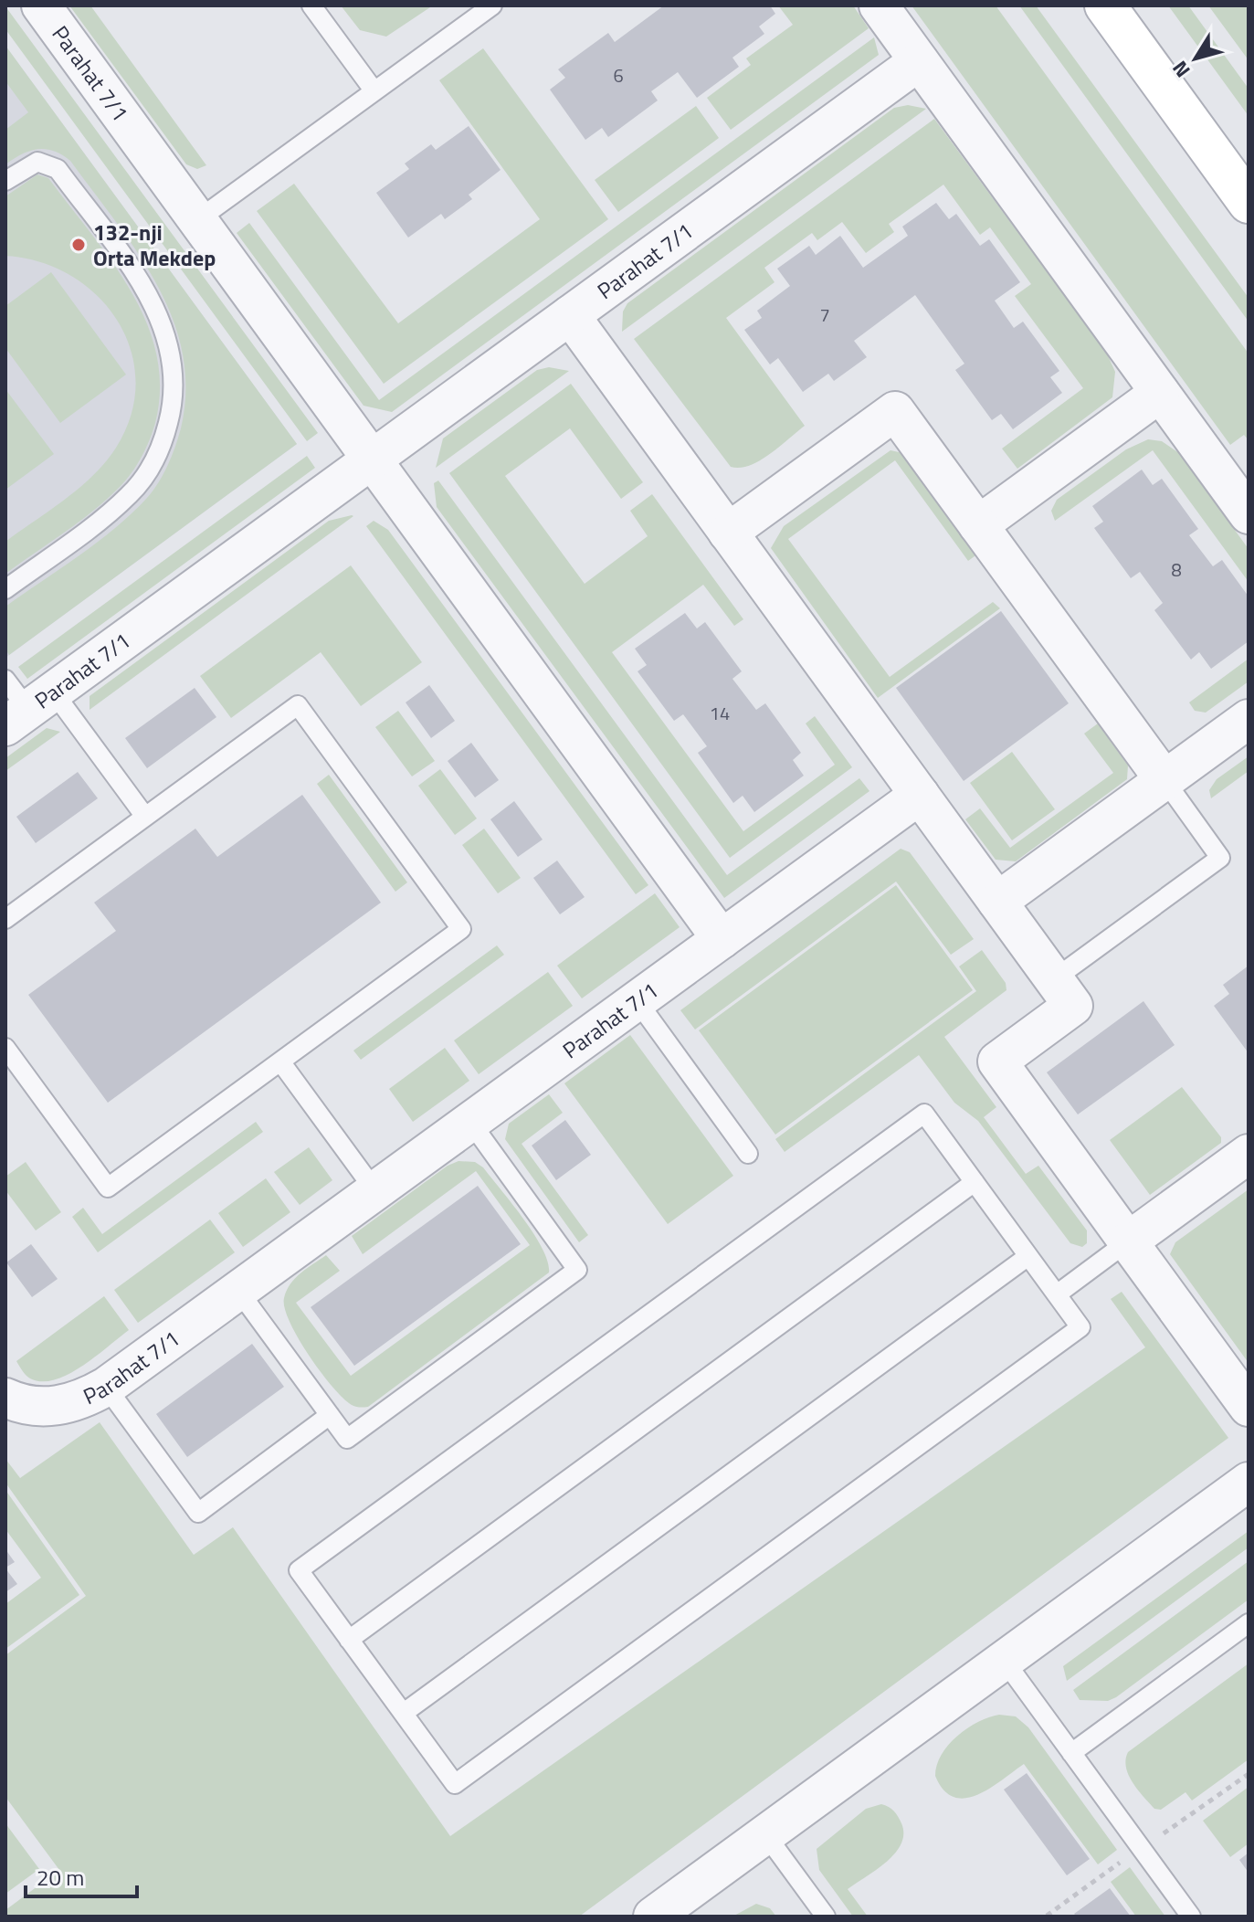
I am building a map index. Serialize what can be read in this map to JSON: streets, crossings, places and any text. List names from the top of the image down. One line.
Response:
{"streets":{"street":["Parahat 7/1"]},"places":["132-nji Orta Mekdep"],"house_numbers":["6","7","8","14"],"scale_bar":"20 m","north":"bottom left"}
